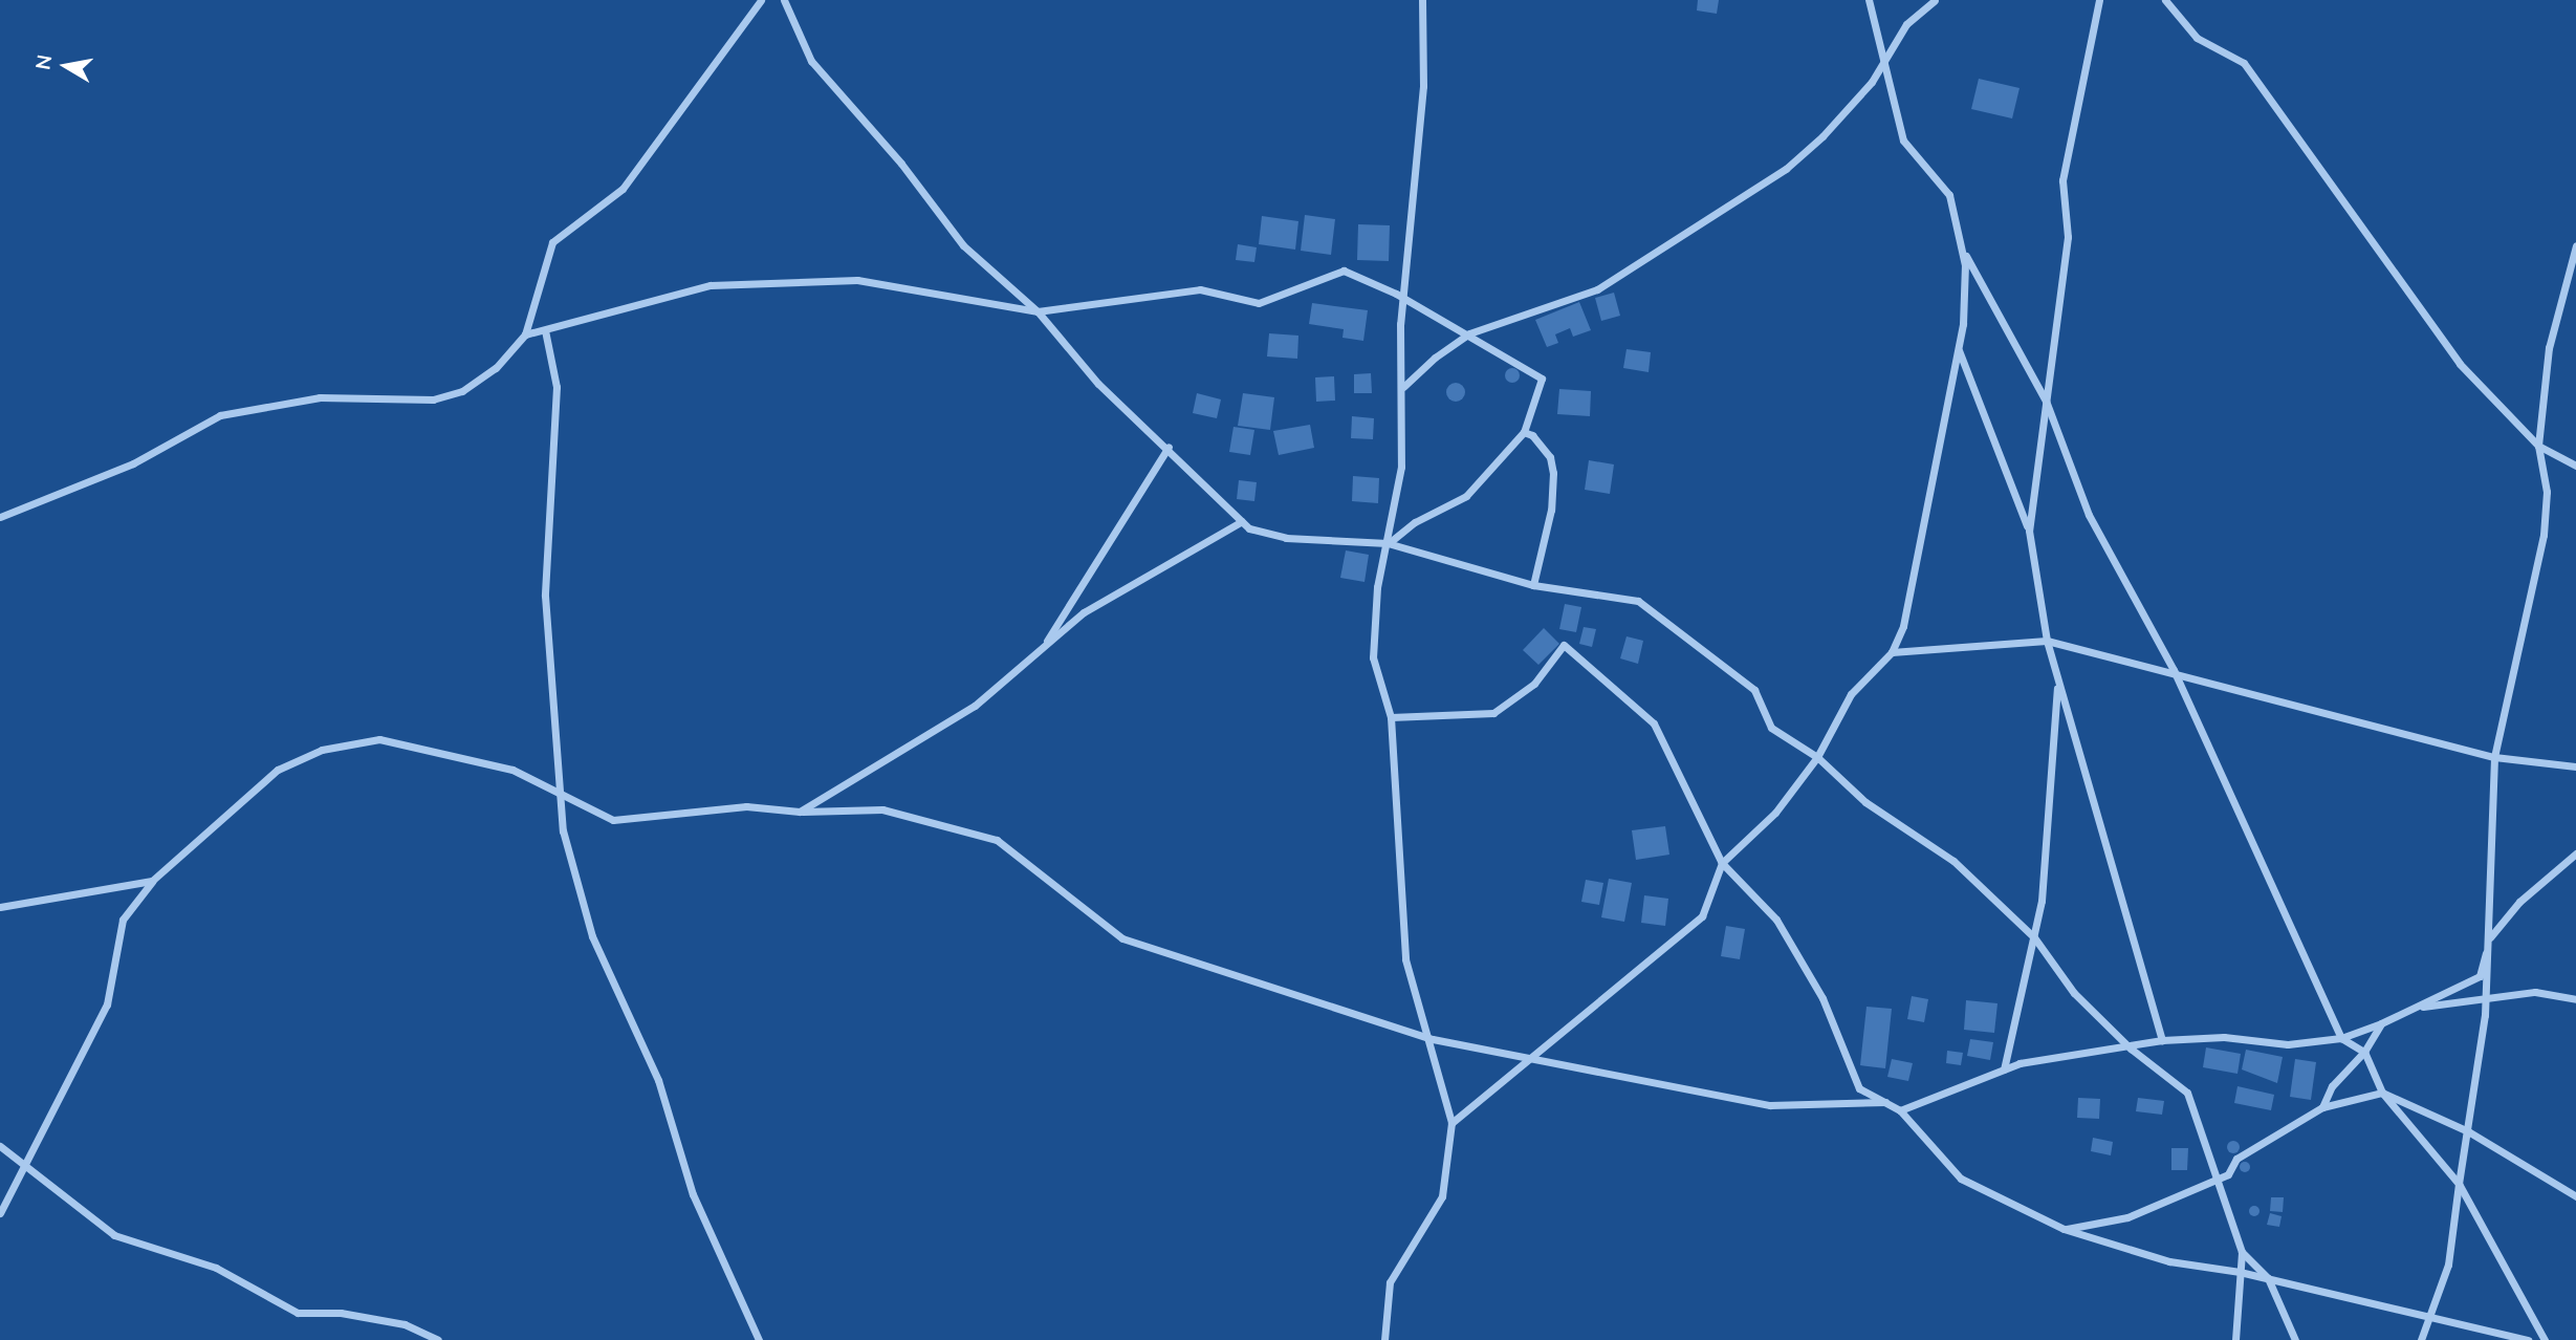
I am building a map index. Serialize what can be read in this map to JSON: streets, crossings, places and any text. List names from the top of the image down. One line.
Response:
{"north":"left"}
